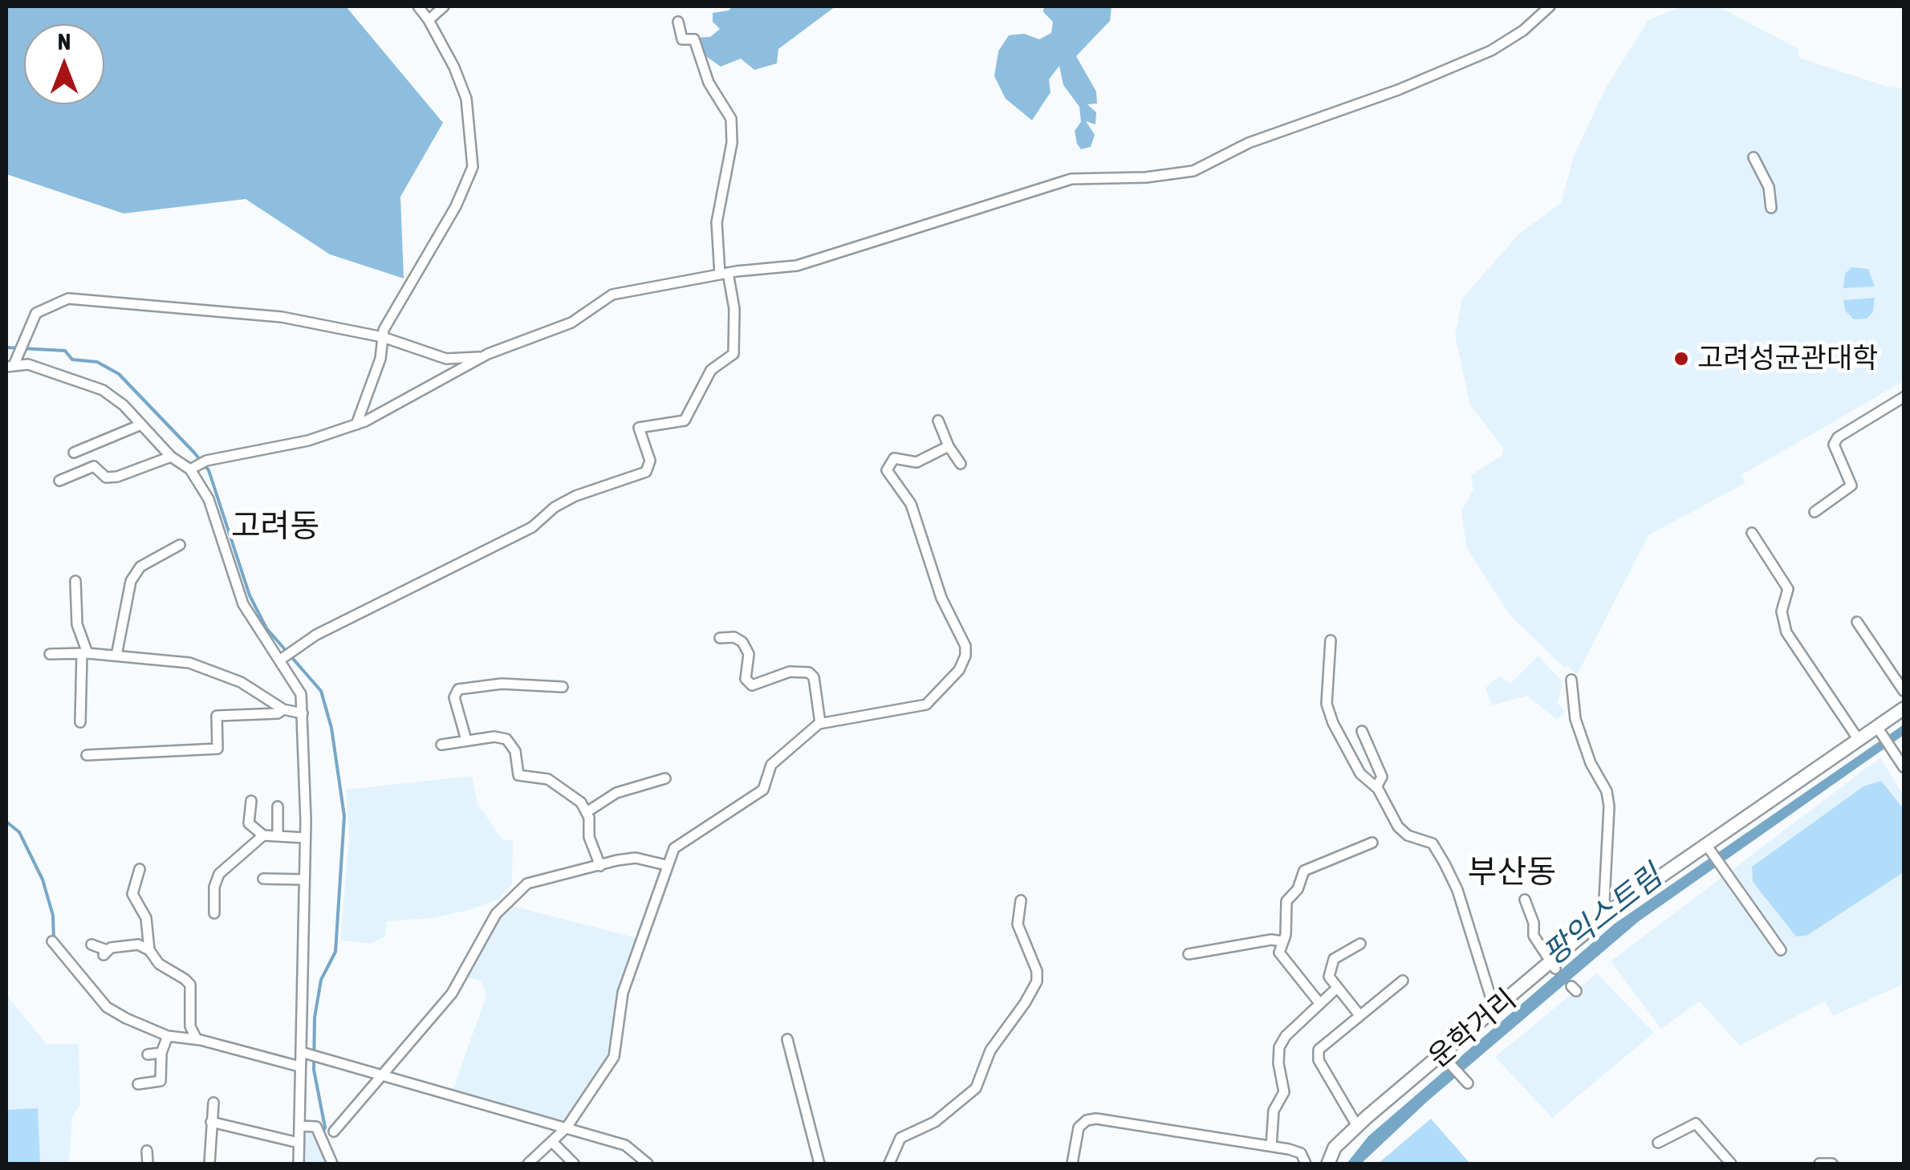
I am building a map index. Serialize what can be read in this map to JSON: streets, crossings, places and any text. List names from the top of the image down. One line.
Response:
{"streets":{"main road":["운학거리"]},"districts":["고려동","부산동"],"water":["팡익스트림"],"places":["고려성균관대학"],"north":"top"}
